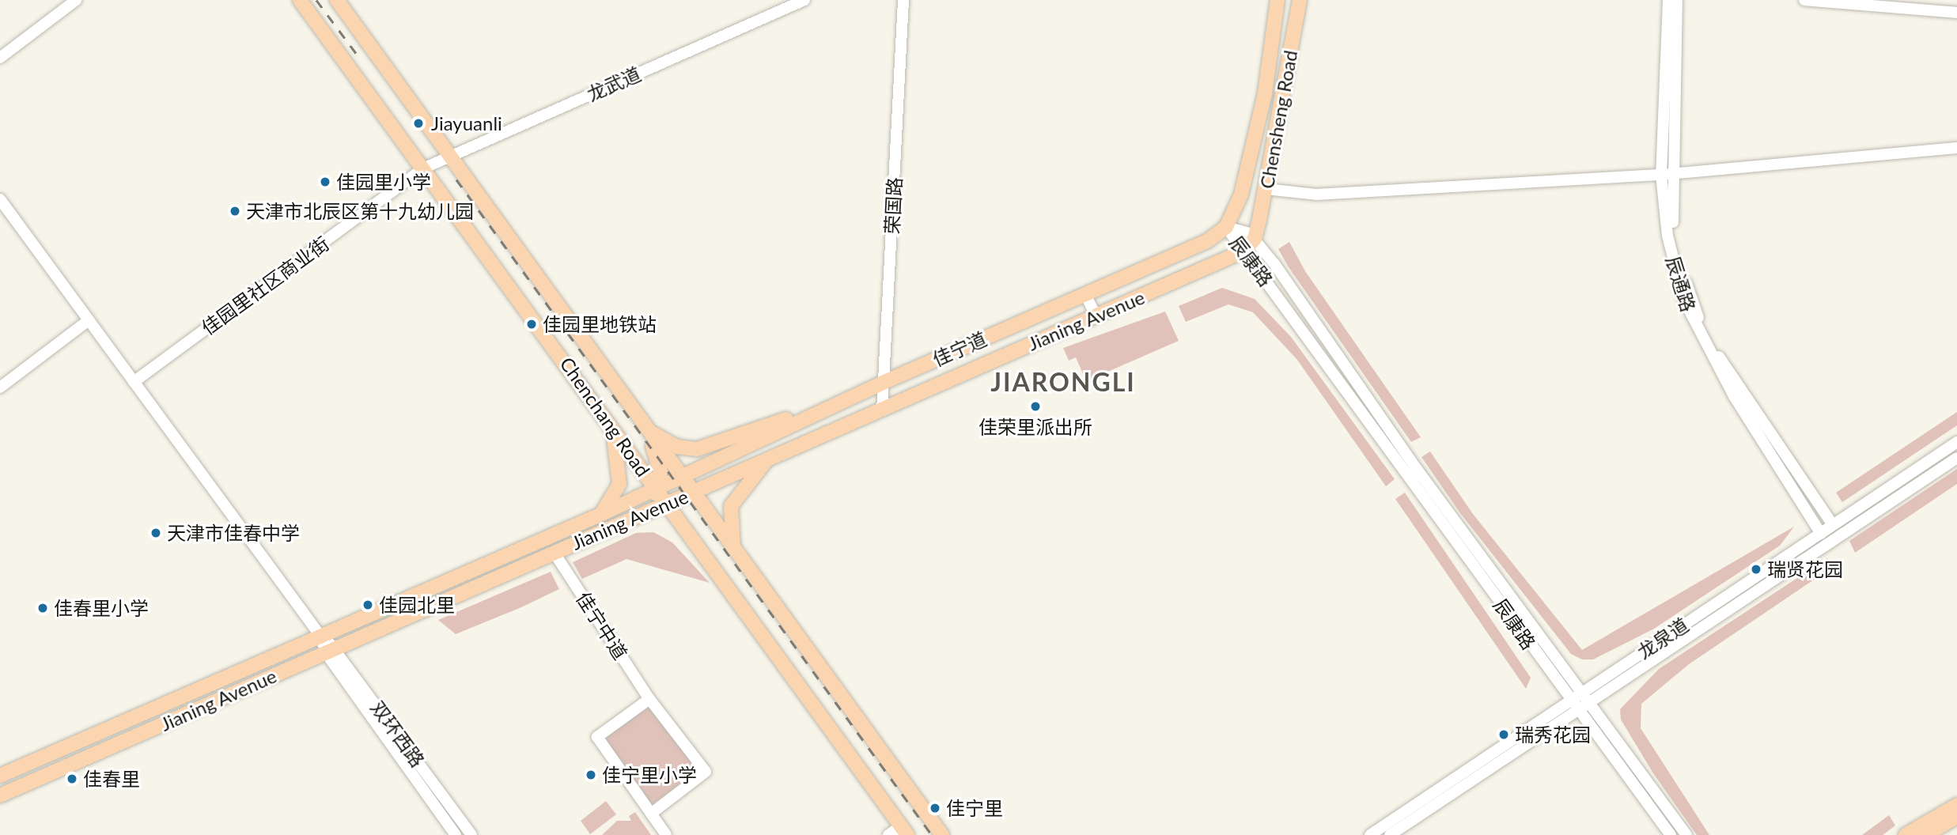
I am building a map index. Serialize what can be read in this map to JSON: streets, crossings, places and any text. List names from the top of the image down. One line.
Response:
{"streets":{"main road":["Chensheng Road","Jianing Avenue","佳宁道","Chenchang Road"],"street":["龙武道","荣国路","辰康路","辰通路","佳园里社区商业街","佳宁中道","龙泉道","双环西路"]},"crossings":[["龙武道","佳园里社区商业街"],["龙武道","Chenchang Road"],["Chensheng Road","辰康路"],["Chensheng Road","Jianing Avenue"],["Chensheng Road","佳宁道"],["荣国路","Jianing Avenue"],["荣国路","佳宁道"],["辰康路","Jianing Avenue"],["辰康路","佳宁道"],["辰康路","龙泉道"],["辰通路","龙泉道"],["佳园里社区商业街","Chenchang Road"],["Jianing Avenue","佳宁道"],["Jianing Avenue","Chenchang Road"],["Jianing Avenue","佳宁中道"],["Jianing Avenue","双环西路"],["佳宁道","Chenchang Road"]],"districts":["JIARONGLI"],"places":["Jiayuanli","佳园里小学","天津市北辰区第十九幼儿园","佳园里地铁站","佳荣里派出所","天津市佳春中学","瑞贤花园","佳园北里","佳春里小学","瑞秀花园","佳宁里小学","佳春里","佳宁里"]}
